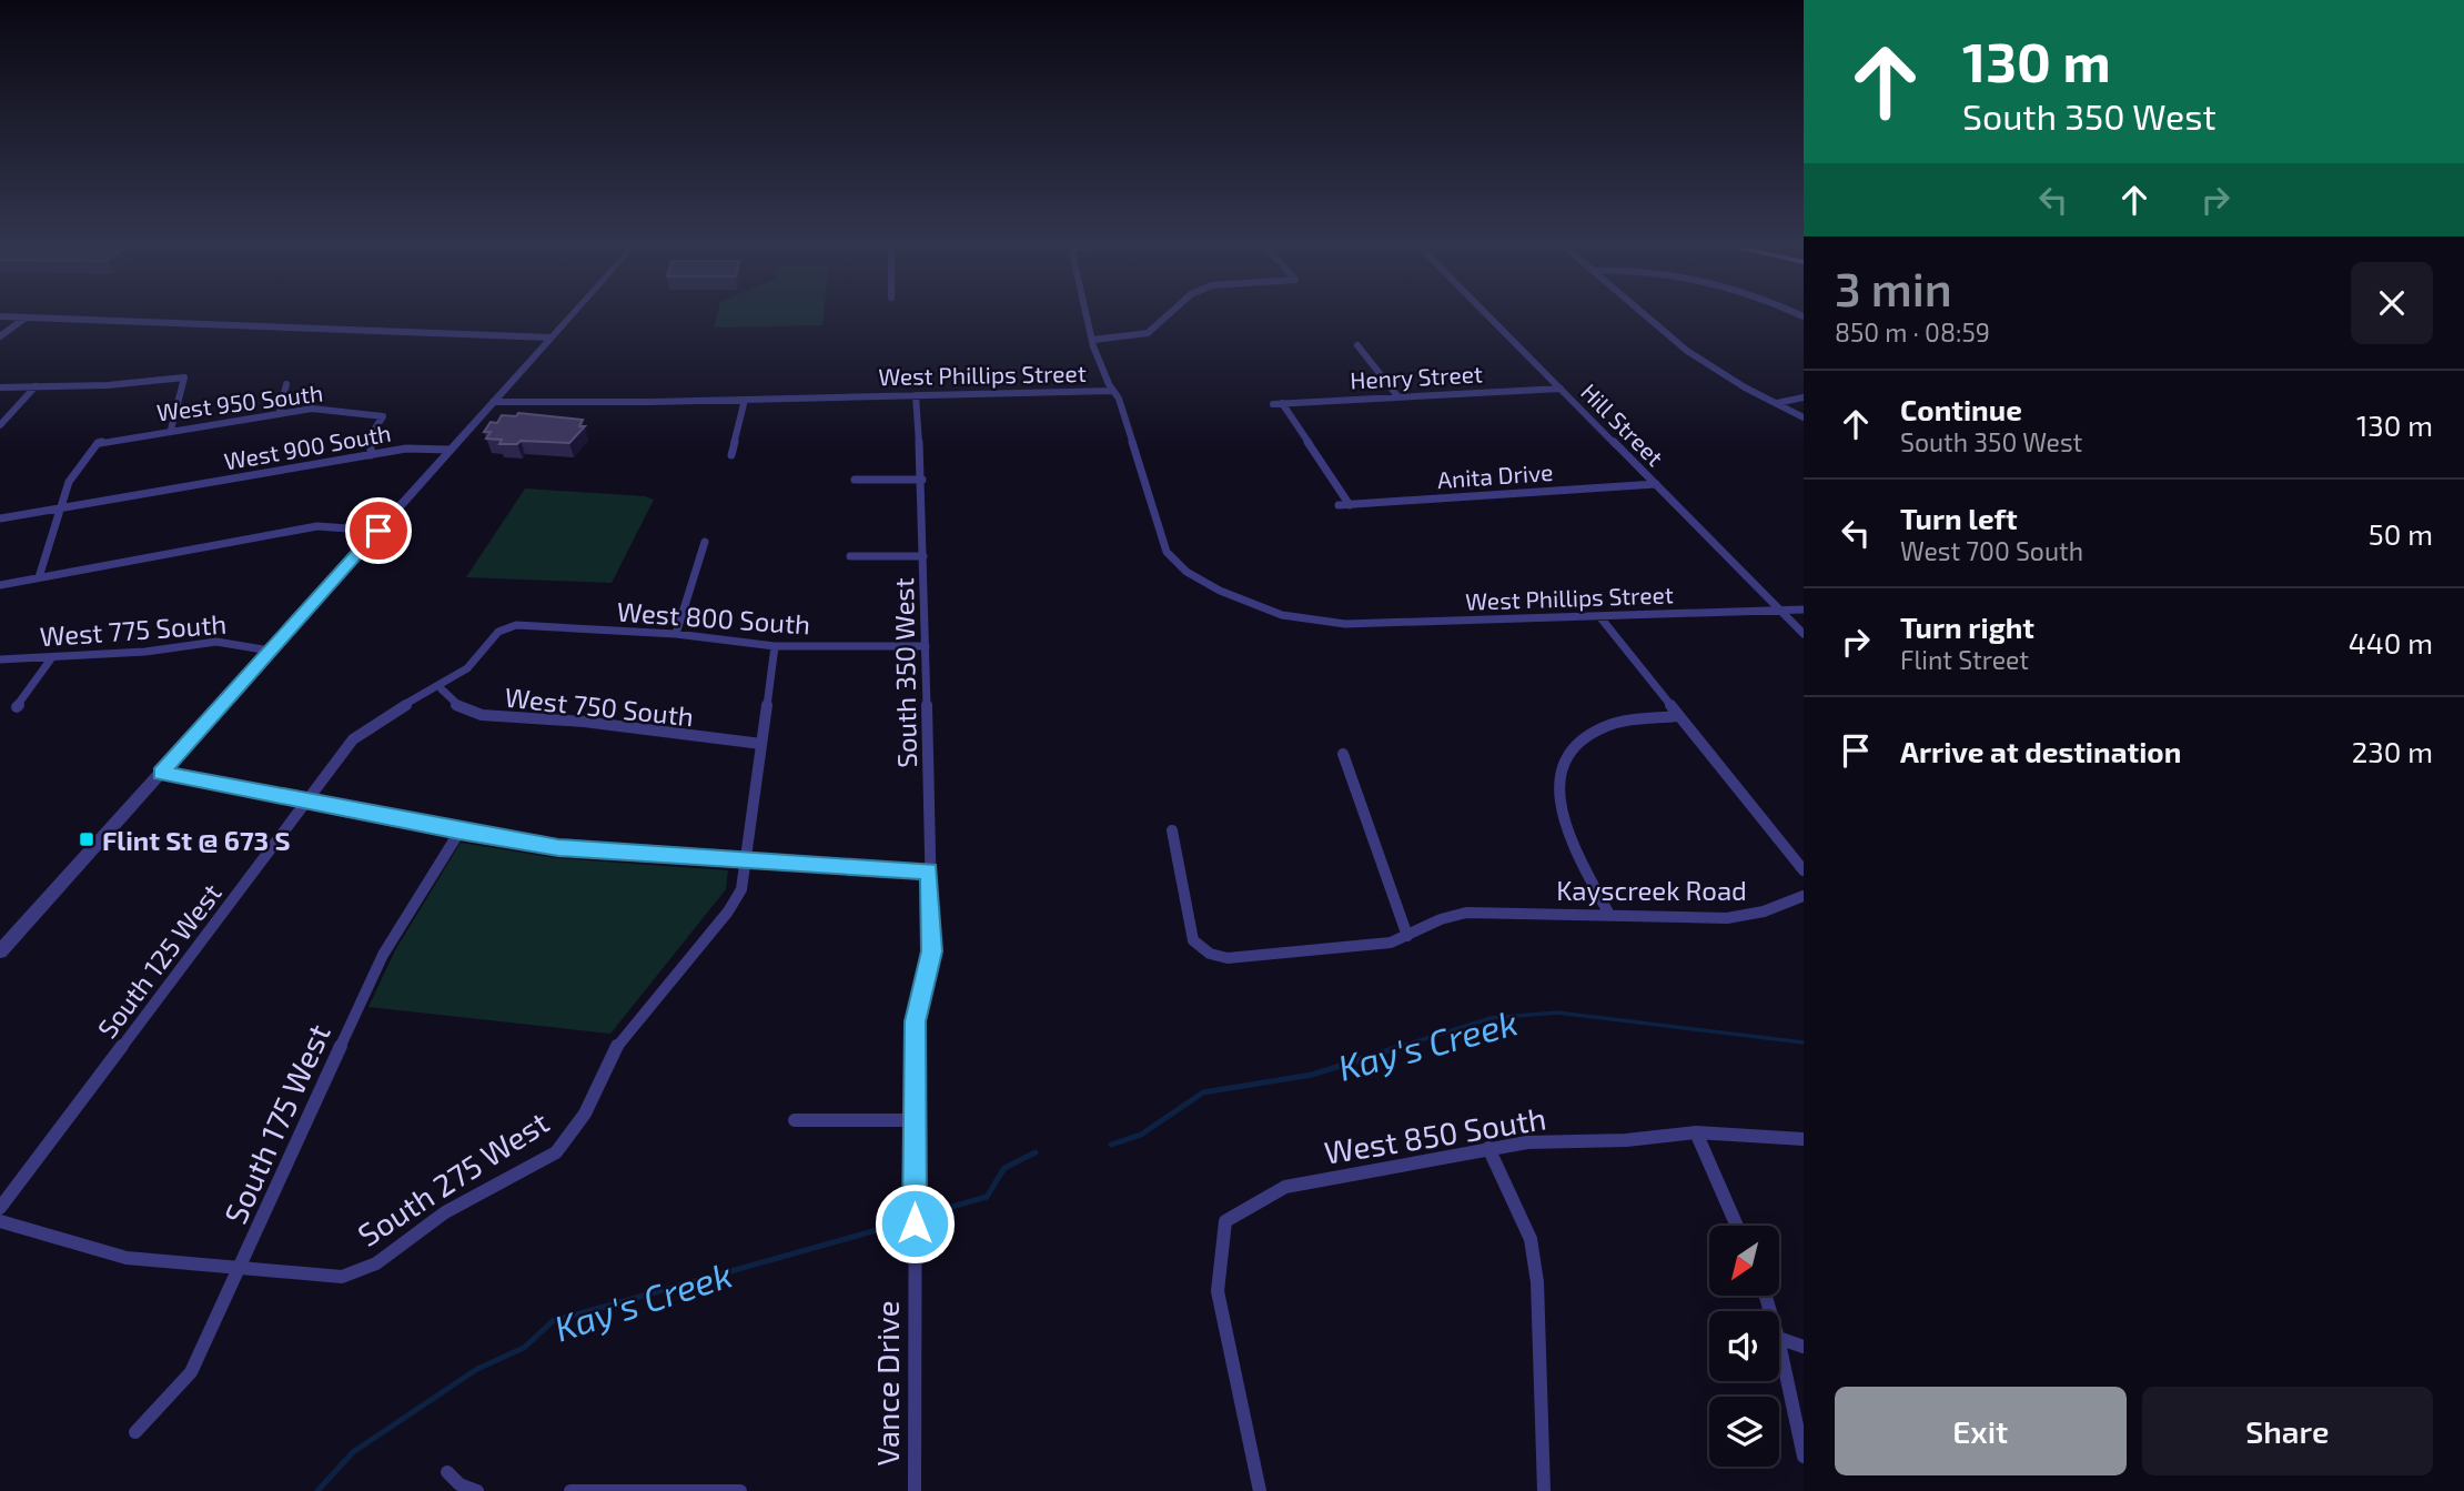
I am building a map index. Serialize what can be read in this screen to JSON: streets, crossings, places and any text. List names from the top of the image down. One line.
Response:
{"streets":{"street":["West Phillips Street","Henry Street","West 950 South","Hill Street","West 900 South","Anita Drive","West 800 South","West 775 South","South 350 West","West 750 South","Kayscreek Road","South 125 West","South 175 West","West 850 South","South 275 West","Vance Drive"]},"crossings":[["West Phillips Street","Hill Street"],["West Phillips Street","South 350 West"],["Henry Street","Hill Street"],["West 950 South","West 900 South"],["Hill Street","Anita Drive"],["West 800 South","South 350 West"],["West 800 South","South 125 West"],["West 800 South","South 275 West"],["South 350 West","Vance Drive"],["West 750 South","South 125 West"],["West 750 South","South 275 West"],["South 175 West","South 275 West"]],"water":["Kay's Creek"],"places":{"transit":["Flint St @ 673 S"]},"north":"bottom left","page":{"turn":["130 m","South 350 West"],"heading":["3 min","850 m · 08:59"],"list":[{"name":"Continue","note":"South 350 West","value":"130 m"},{"name":"Turn left","note":"West 700 South","value":"50 m"},{"name":"Turn right","note":"Flint Street","value":"440 m"},{"name":"Arrive at destination","value":"230 m"}],"buttons":["Exit","Share"]}}
